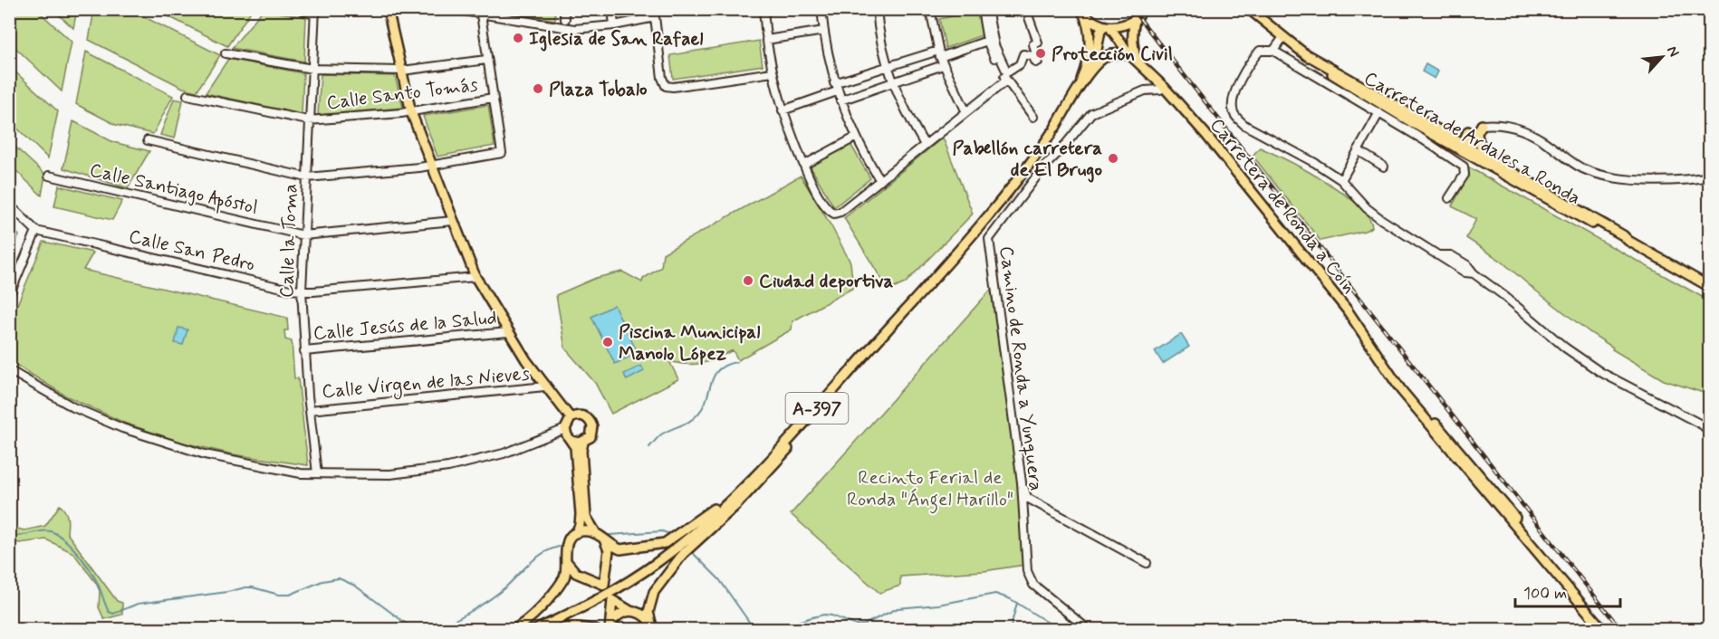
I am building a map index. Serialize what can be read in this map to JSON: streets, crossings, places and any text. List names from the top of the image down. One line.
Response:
{"streets":{"main road":["Carretera de Ardales a Ronda","Carretera de Ronda a Coín","A-397"],"street":["Calle Santo Tomás","Calle Santiago Apóstol","Calle la Toma","Calle San Pedro","Calle Jesús de la Salud","Camino de Ronda a Yunquera","Calle Virgen de las Nieves"]},"crossings":[["Calle Santo Tomás","Calle la Toma"],["Calle Santiago Apóstol","Calle la Toma"],["Carretera de Ronda a Coín","Camino de Ronda a Yunquera"],["Calle la Toma","Calle San Pedro"],["Calle la Toma","Calle Jesús de la Salud"],["Calle la Toma","Calle Virgen de las Nieves"]],"parks":["Recinto Ferial de Ronda \"Ángel Harillo\""],"places":["Iglesia de San Rafael","Protección Civil","Plaza Tobalo","Pabellón carretera de El Brugo","Ciudad deportiva","Piscina Municipal Manolo López"],"scale_bar":"100 m","north":"top right"}
